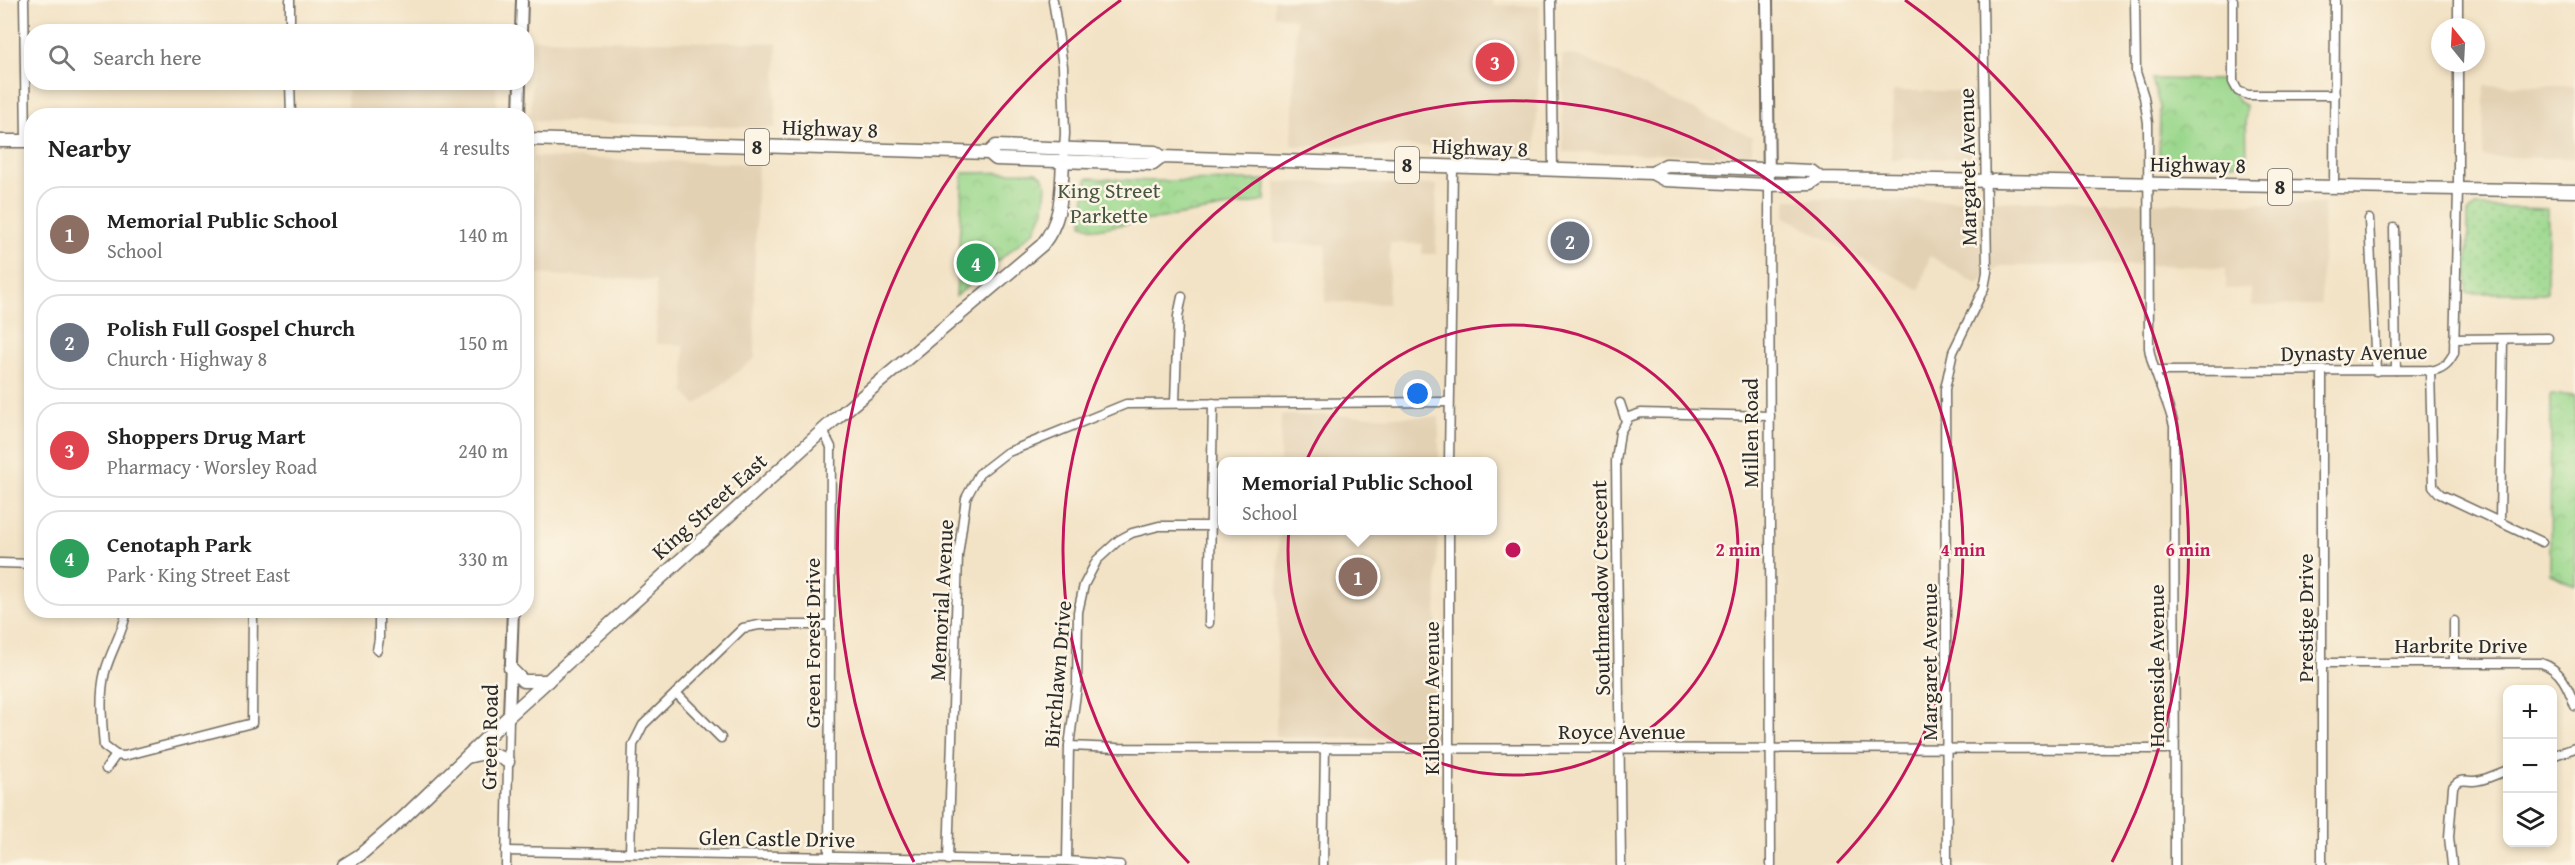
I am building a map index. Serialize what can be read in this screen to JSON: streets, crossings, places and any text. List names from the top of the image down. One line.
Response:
{"streets":{"main road":["Highway 8","8","King Street East"],"street":["Margaret Avenue","Dynasty Avenue","Millen Road","Southmeadow Crescent","Memorial Avenue","Prestige Drive","Green Forest Drive","Harbrite Drive","Homeside Avenue","Birchlawn Drive","Kilbourn Avenue","Royce Avenue","Green Road","Glen Castle Drive"]},"crossings":[["Highway 8","Margaret Avenue"],["Highway 8","Dynasty Avenue"],["Highway 8","Millen Road"],["Highway 8","King Street East"],["Highway 8","Homeside Avenue"],["Margaret Avenue","Royce Avenue"],["Dynasty Avenue","Prestige Drive"],["Dynasty Avenue","Homeside Avenue"],["Millen Road","Royce Avenue"],["King Street East","Green Forest Drive"],["King Street East","Green Road"],["Southmeadow Crescent","Royce Avenue"],["Memorial Avenue","Glen Castle Drive"],["Prestige Drive","Harbrite Drive"],["Green Forest Drive","Glen Castle Drive"],["Homeside Avenue","Royce Avenue"],["Birchlawn Drive","Royce Avenue"],["Birchlawn Drive","Glen Castle Drive"],["Kilbourn Avenue","Royce Avenue"],["Green Road","Glen Castle Drive"]],"parks":["King Street Parkette"],"north":"top","page":{"search":"Search here","pins":["3","2","4","1"],"heading":["Nearby","4 results"],"list":[{"mark":"1","name":"Memorial Public School","note":"School","value":"140 m"},{"mark":"2","name":"Polish Full Gospel Church","note":"Church · Highway 8","value":"150 m"},{"mark":"3","name":"Shoppers Drug Mart","note":"Pharmacy · Worsley Road","value":"240 m"},{"mark":"4","name":"Cenotaph Park","note":"Park · King Street East","value":"330 m"}],"popup":["Memorial Public School","School"],"map_buttons":["+","−"]},"rings":["2 min","4 min","6 min"]}
